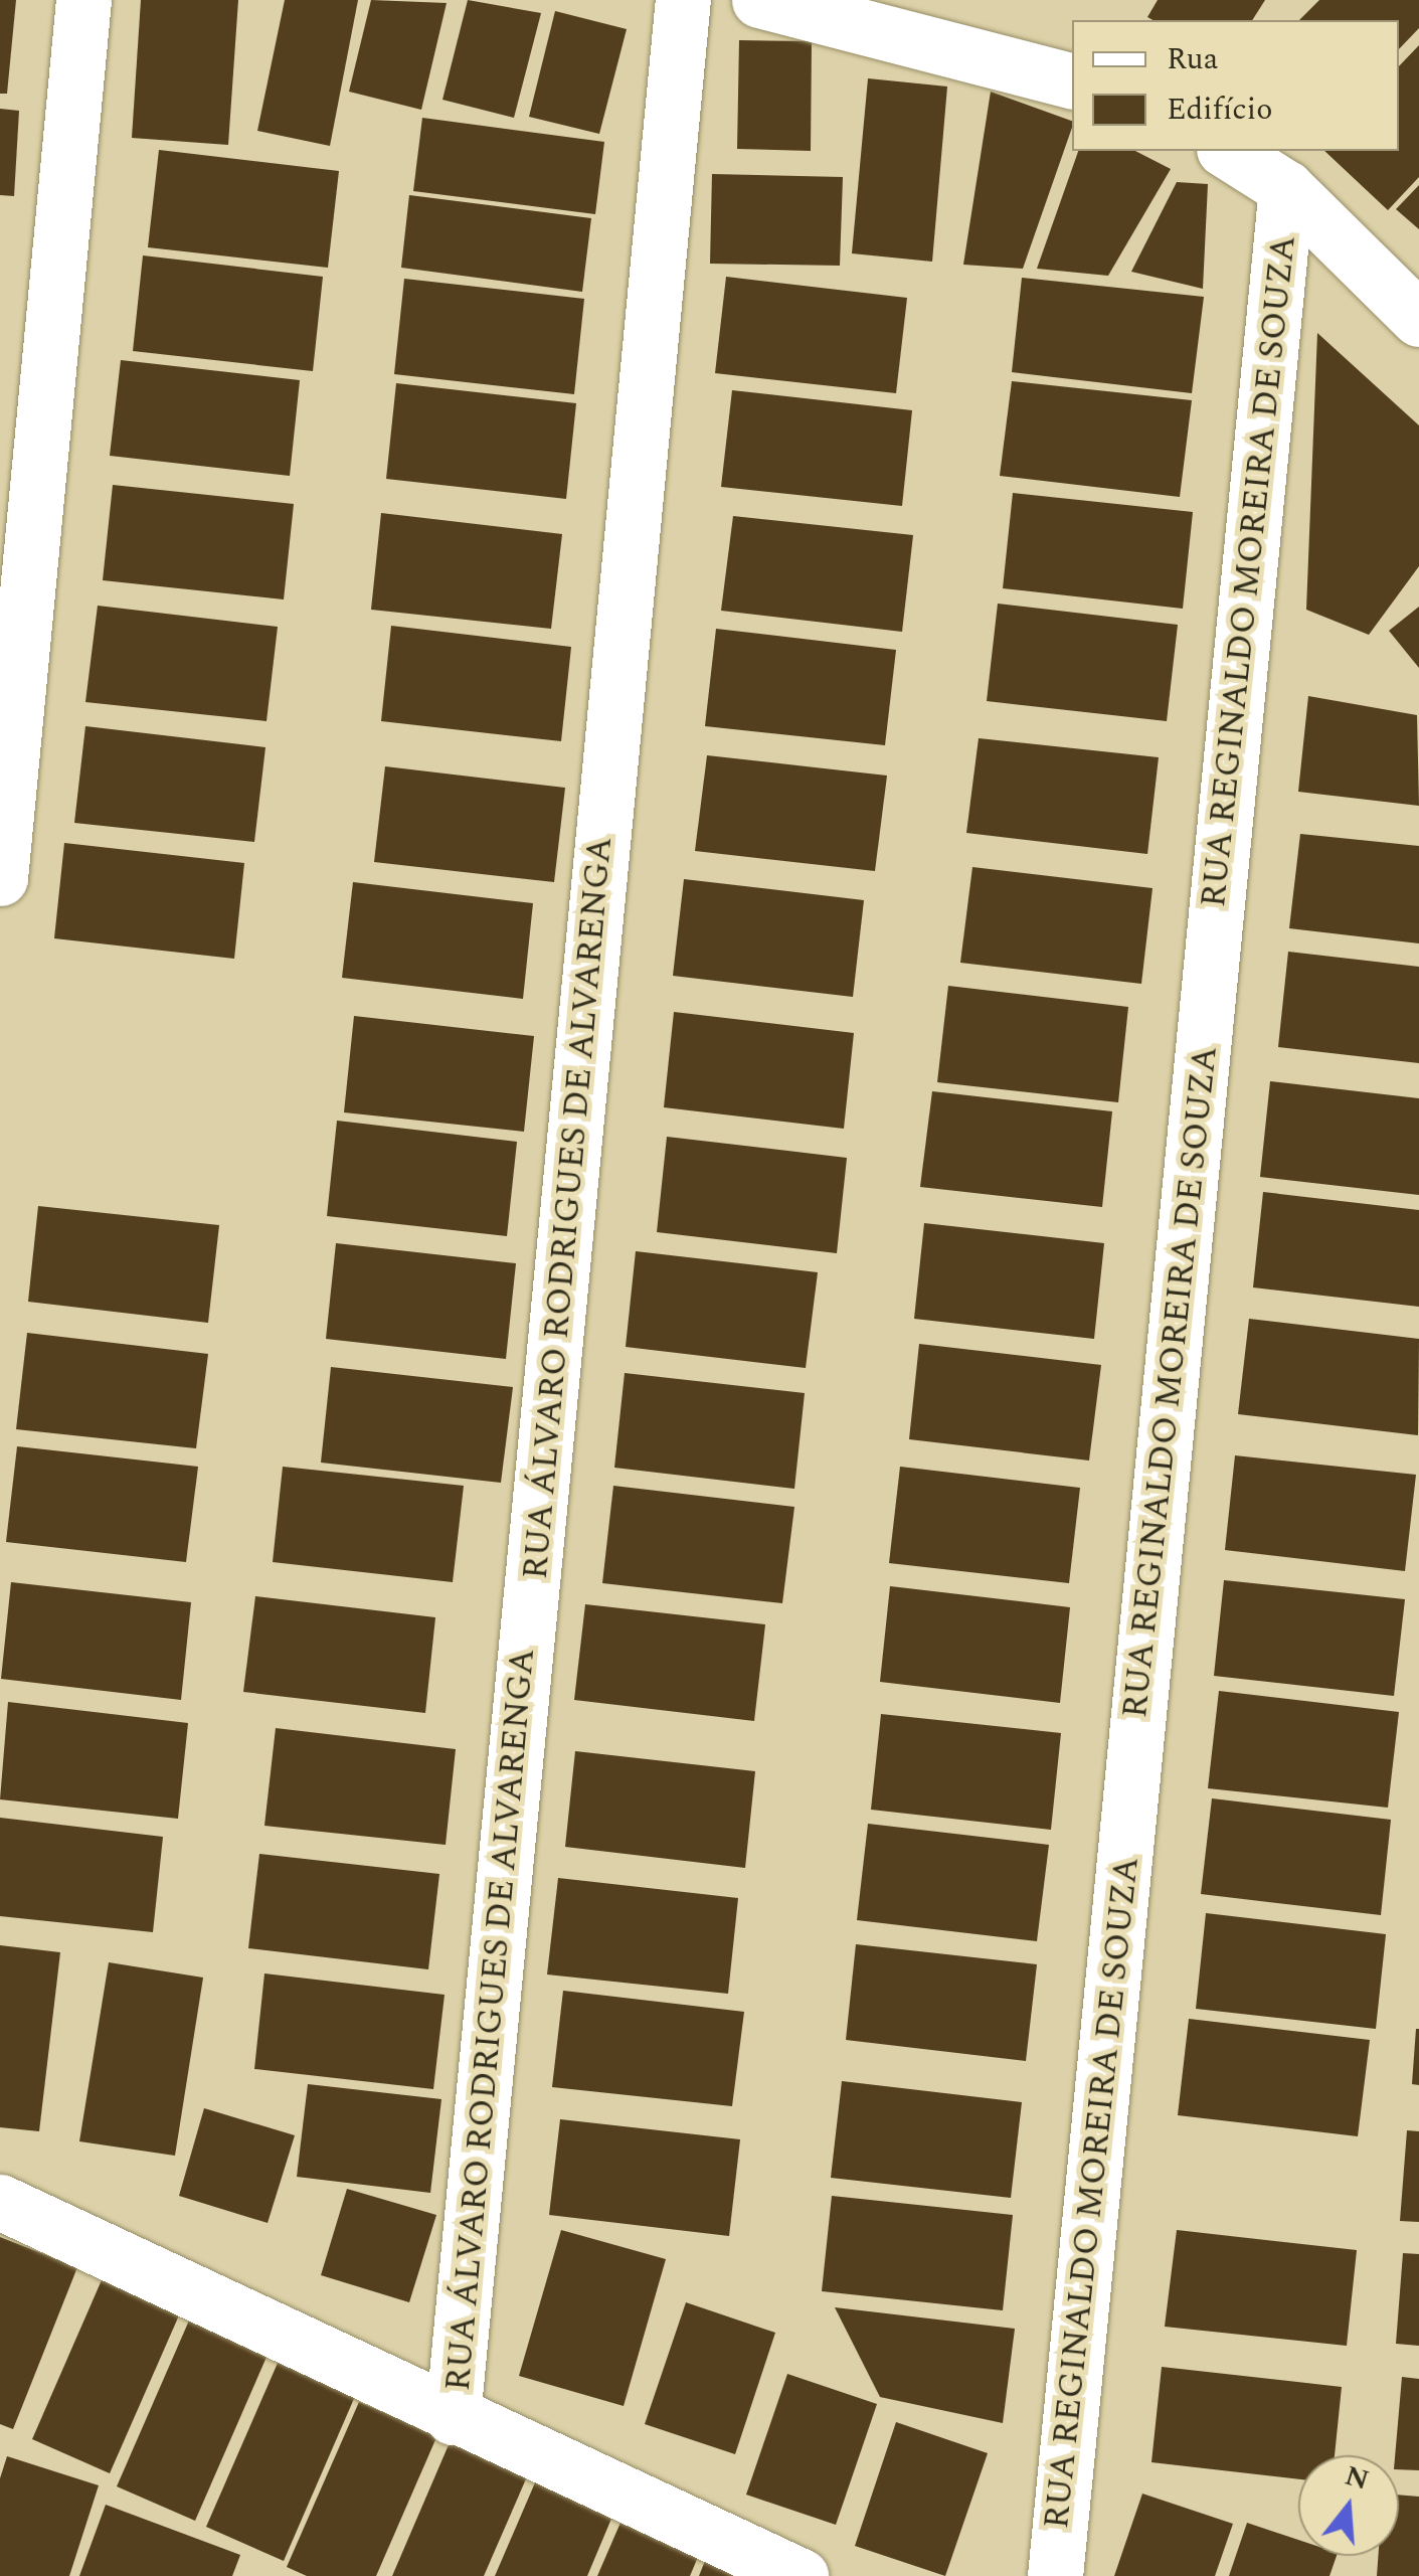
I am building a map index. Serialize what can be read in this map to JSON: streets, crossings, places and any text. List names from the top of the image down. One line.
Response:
{"streets":{"street":["RUA REGINALDO MOREIRA DE SOUZA","RUA ÁLVARO RODRIGUES DE ALVARENGA"]},"legend":["Rua","Edifício"],"north":"top"}
